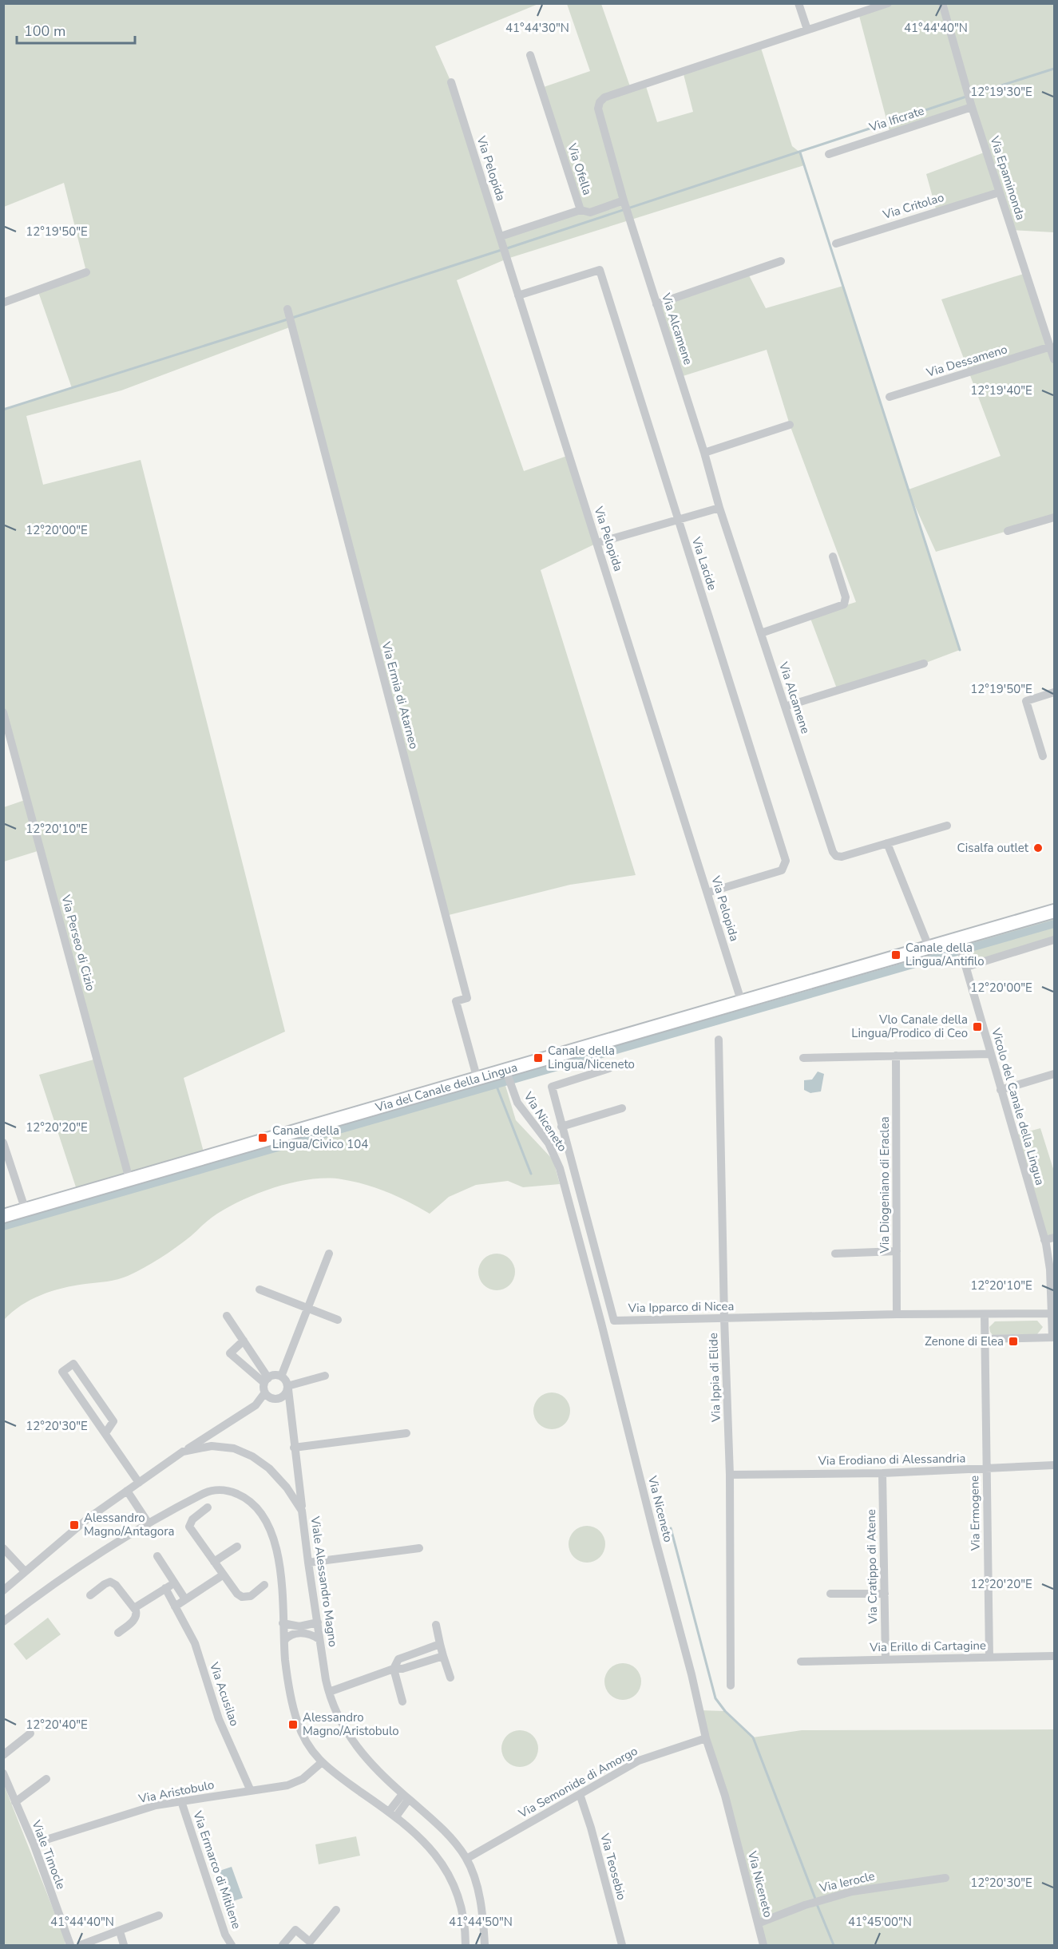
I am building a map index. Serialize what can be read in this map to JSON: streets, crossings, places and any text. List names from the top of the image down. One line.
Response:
{"streets":{"street":["Via Ificrate","Via Pelopida","Via Ofella","Via Epaminonda","Via Critolao","Via Alcamene","Via Dessameno","Via Lacide","Via Ermia di Atarneo","Via Perseo di Cizio","Via del Canale della Lingua","Vicolo del Canale della Lingua","Via Niceneto","Via Diogeniano di Eraclea","Via Ipparco di Nicea","Via Ippia di Elide","Via Erodiano di Alessandria","Via Ermogene","Via Cratippo di Atene","Viale Alessandro Magno","Via Erillo di Cartagine","Via Acusilao","Via Semonide di Amorgo","Via Aristobulo","Viale Timocle","Via Teosebio","Via Ermarco di Mitilene","Via Ierocle"]},"crossings":[["Via Ificrate","Via Epaminonda"],["Via Pelopida","Via Ofella"],["Via Pelopida","Via Lacide"],["Via Pelopida","Via del Canale della Lingua"],["Via Epaminonda","Via Critolao"],["Via Epaminonda","Via Dessameno"],["Via Ermia di Atarneo","Via del Canale della Lingua"],["Via Perseo di Cizio","Via del Canale della Lingua"],["Via del Canale della Lingua","Vicolo del Canale della Lingua"],["Via del Canale della Lingua","Via Niceneto"],["Vicolo del Canale della Lingua","Via Ipparco di Nicea"],["Via Niceneto","Via Semonide di Amorgo"],["Via Niceneto","Via Ierocle"],["Via Diogeniano di Eraclea","Via Ipparco di Nicea"],["Via Ipparco di Nicea","Via Ippia di Elide"],["Via Ipparco di Nicea","Via Ermogene"],["Via Ippia di Elide","Via Erodiano di Alessandria"],["Via Erodiano di Alessandria","Via Ermogene"],["Via Erodiano di Alessandria","Via Cratippo di Atene"],["Via Ermogene","Via Erillo di Cartagine"],["Via Cratippo di Atene","Via Erillo di Cartagine"],["Viale Alessandro Magno","Via Semonide di Amorgo"],["Via Acusilao","Via Aristobulo"],["Via Semonide di Amorgo","Via Teosebio"],["Via Aristobulo","Viale Timocle"],["Via Aristobulo","Via Ermarco di Mitilene"]],"places":{"other":["Cisalfa outlet"],"transit":["Canale della Lingua/Antifilo","Vlo Canale della Lingua/Prodico di Ceo","Canale della Lingua/Niceneto","Canale della Lingua/Civico 104","Zenone di Elea","Alessandro Magno/Antagora","Alessandro Magno/Aristobulo"]},"scale_bar":"100 m","coordinates":["41°44'30\"N","41°44'40\"N","12°19'30\"E","12°19'50\"E","12°19'40\"E","12°20'00\"E","12°20'10\"E","12°20'20\"E","12°20'30\"E","12°20'40\"E","41°44'50\"N","41°45'00\"N"]}
